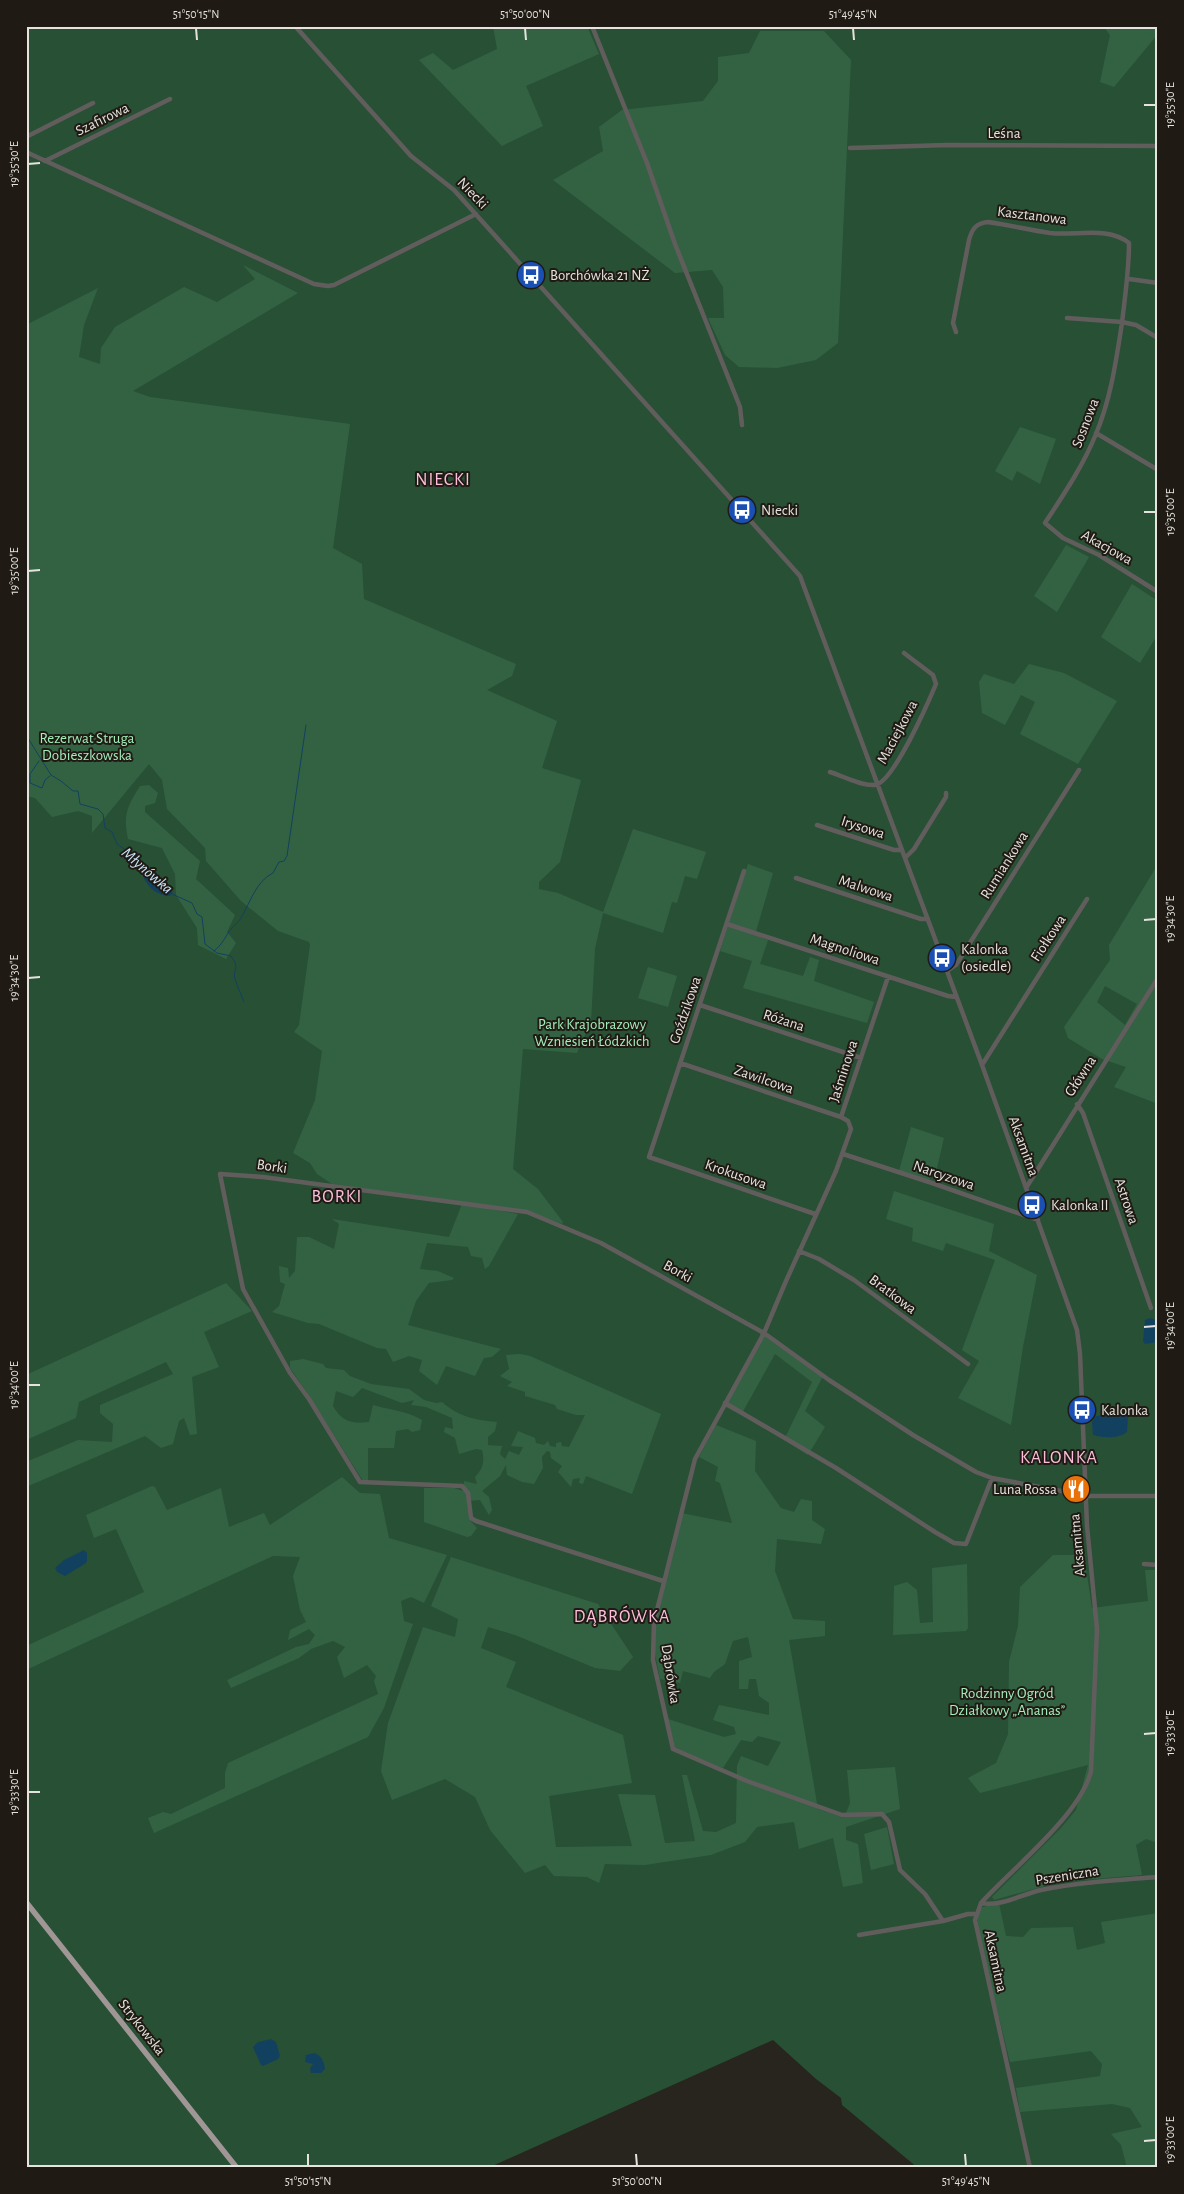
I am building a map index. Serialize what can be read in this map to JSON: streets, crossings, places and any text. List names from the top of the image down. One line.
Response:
{"streets":{"main road":["Strykowska"],"street":["Szafirowa","Leśna","Niecki","Kasztanowa","Sosnowa","Akacjowa","Maciejkowa","Irysowa","Rumiankowa","Malwowa","Fiołkowa","Magnoliowa","Goździkowa","Różana","Jaśminowa","Główna","Zawilcowa","Aksamitna","Borki","Krokusowa","Narcyzowa","Astrowa","Bratkowa","Dąbrówka","Pszeniczna"]},"crossings":[["Niecki","Maciejkowa"],["Niecki","Aksamitna"],["Kasztanowa","Sosnowa"],["Sosnowa","Akacjowa"],["Maciejkowa","Aksamitna"],["Irysowa","Aksamitna"],["Rumiankowa","Aksamitna"],["Malwowa","Aksamitna"],["Fiołkowa","Aksamitna"],["Magnoliowa","Goździkowa"],["Magnoliowa","Jaśminowa"],["Magnoliowa","Aksamitna"],["Goździkowa","Różana"],["Goździkowa","Zawilcowa"],["Goździkowa","Krokusowa"],["Różana","Jaśminowa"],["Jaśminowa","Zawilcowa"],["Jaśminowa","Krokusowa"],["Jaśminowa","Narcyzowa"],["Jaśminowa","Bratkowa"],["Jaśminowa","Dąbrówka"],["Główna","Aksamitna"],["Główna","Astrowa"],["Aksamitna","Borki"],["Aksamitna","Narcyzowa"],["Aksamitna","Pszeniczna"],["Borki","Dąbrówka"],["Bratkowa","Dąbrówka"]],"districts":["NIECKI","BORKI","KALONKA","DĄBRÓWKA"],"water":["Młynówka"],"parks":["Rezerwat Struga Dobieszkowska","Park Krajobrazowy Wzniesień Łódzkich","Rodzinny Ogród Działkowy „Ananas”"],"places":{"bus stop":["Borchówka 21 NŻ","Niecki","Kalonka (osiedle)","Kalonka II","Kalonka"],"restaurant":["Luna Rossa"]},"coordinates":["51°50'15\"N","51°50'00\"N","51°49'45\"N","19°35'30\"E","19°35'00\"E","19°34'30\"E","19°34'00\"E","19°33'30\"E","19°33'00\"E"]}
